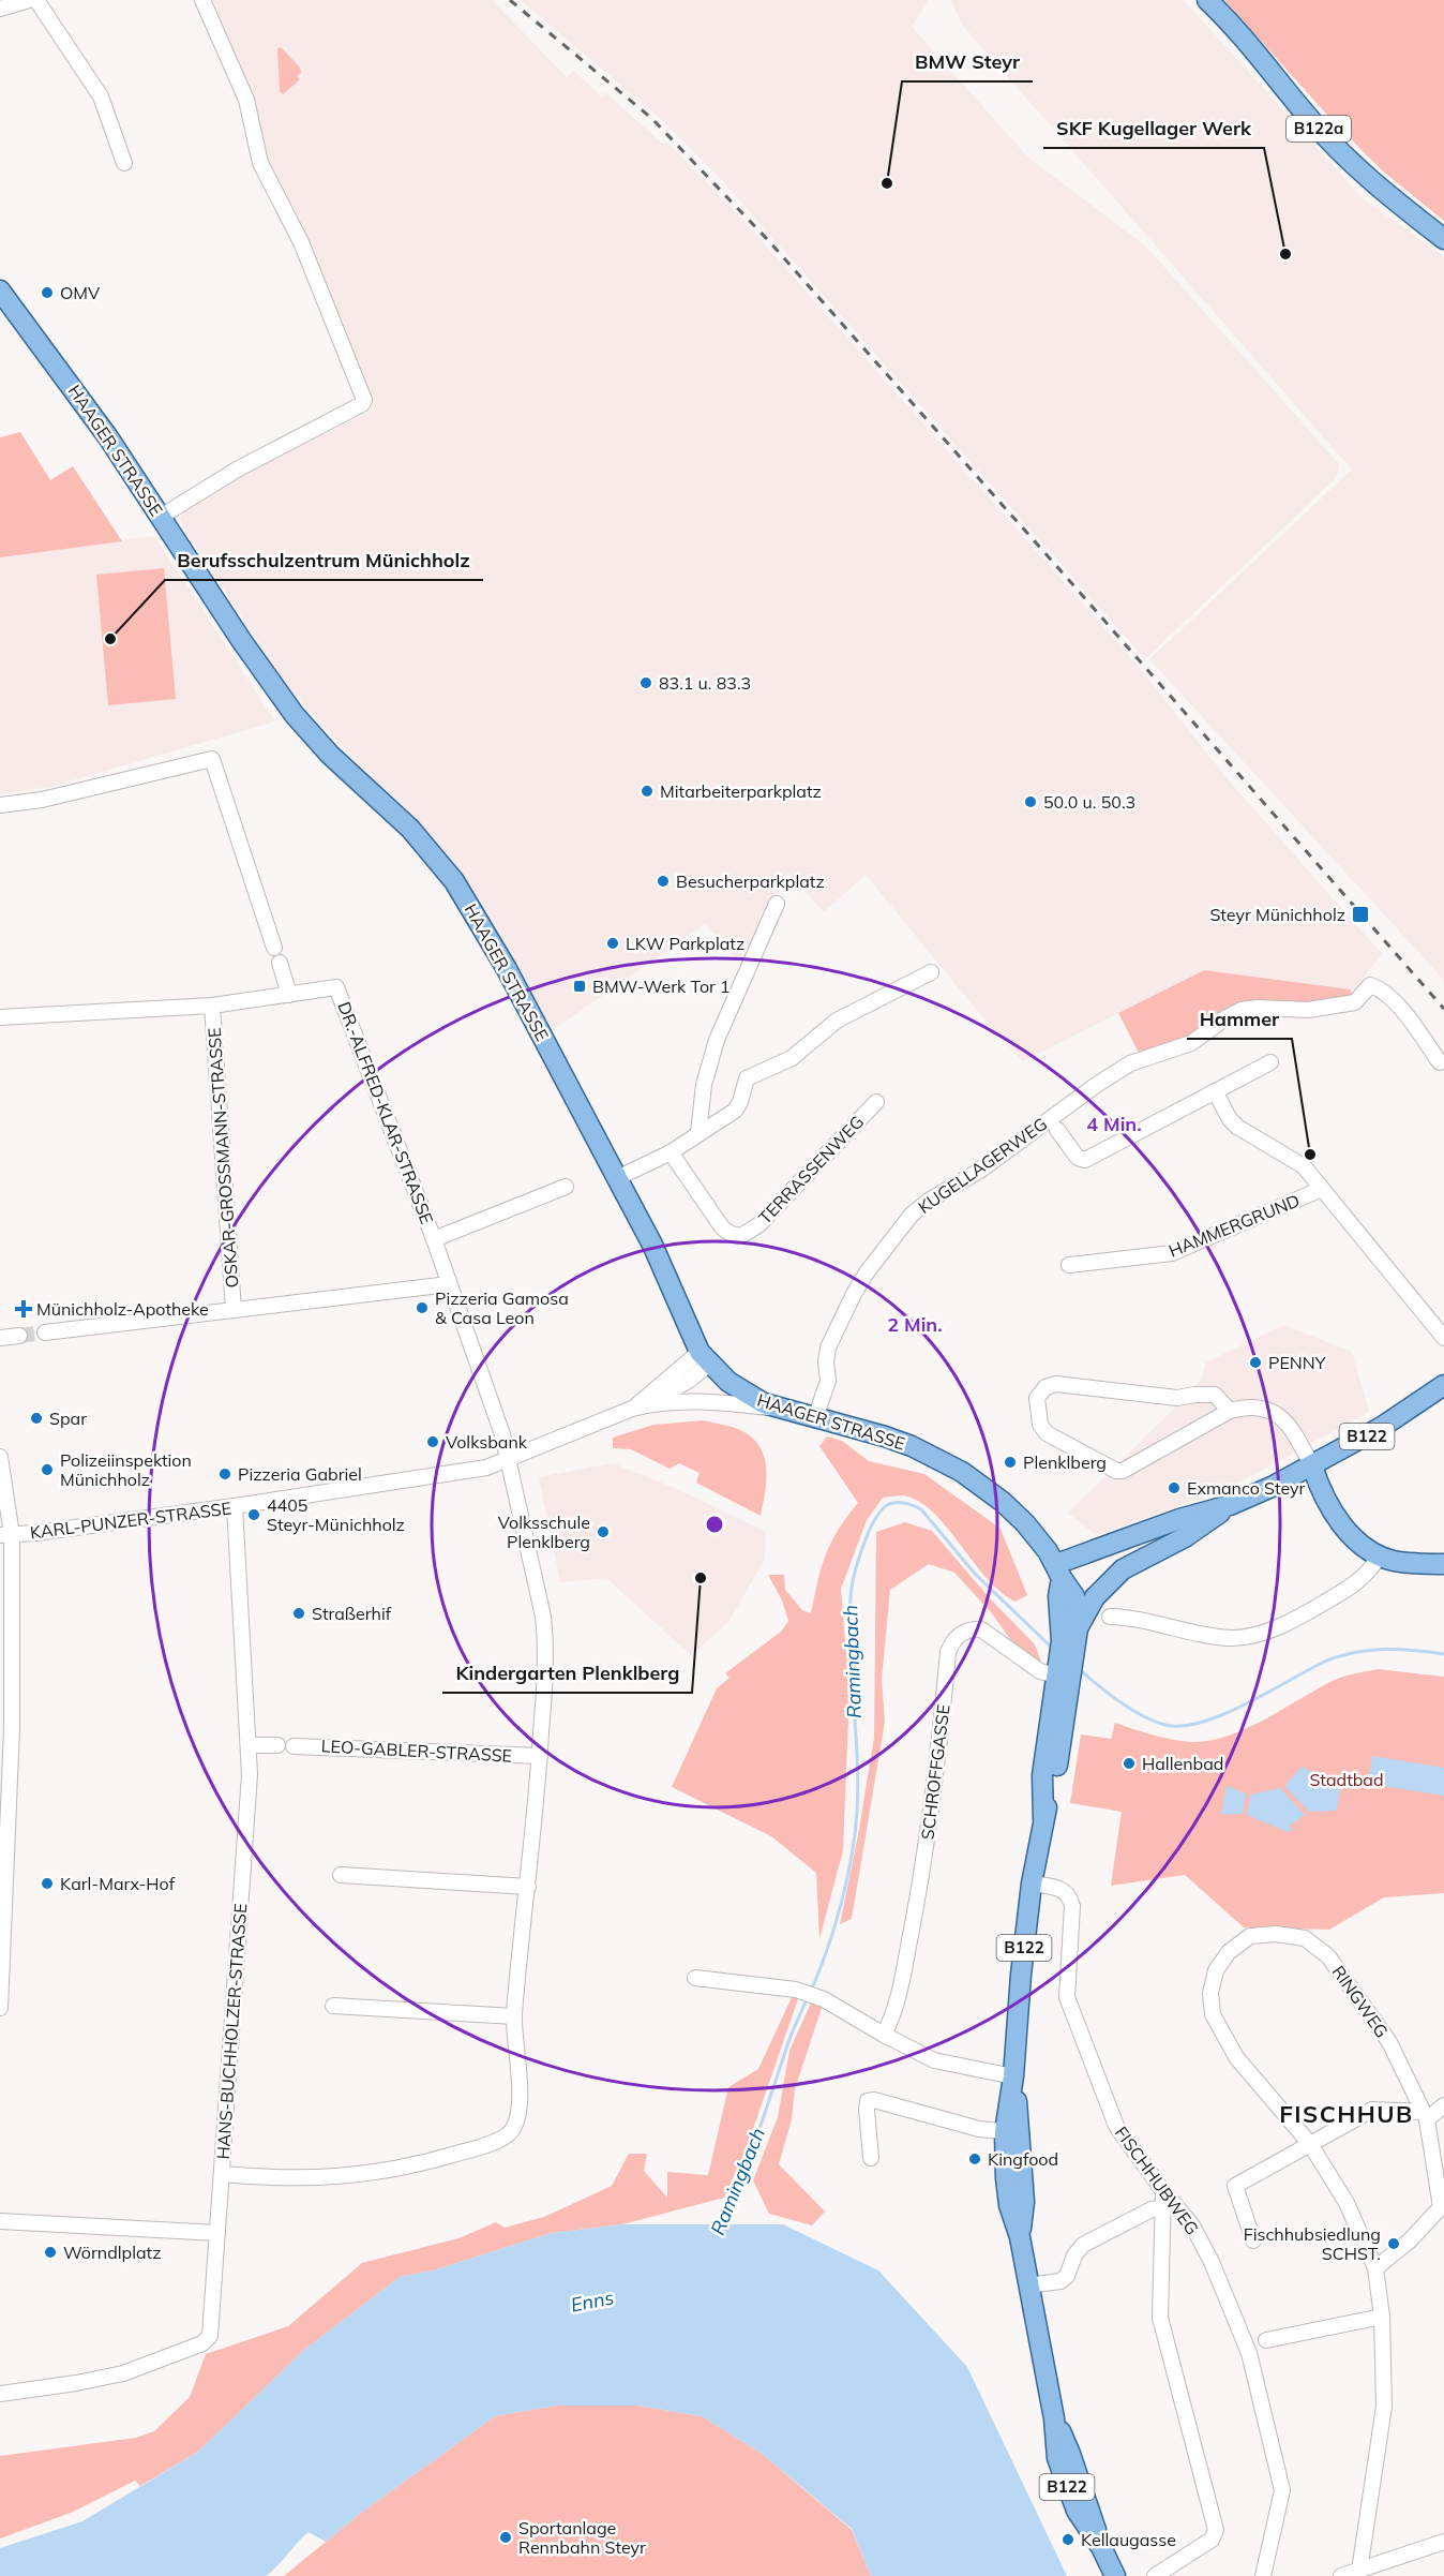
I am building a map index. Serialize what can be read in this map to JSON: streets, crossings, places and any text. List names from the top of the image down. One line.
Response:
{"streets":{"main road":["B122a","HAAGER STRASSE","B122"],"street":["DR.-ALFRED-KLAR-STRASSE","OSKAR-GROSSMANN-STRASSE","KUGELLAGERWEG","TERRASSENWEG","HAMMERGRUND","KARL-PUNZER-STRASSE","LEO-GABLER-STRASSE","SCHROFFGASSE","RINGWEG","HANS-BUCHHOLZER-STRASSE","FISCHHUBWEG"]},"crossings":[["HAAGER STRASSE","KUGELLAGERWEG"],["HAAGER STRASSE","B122"],["HAAGER STRASSE","KARL-PUNZER-STRASSE"],["DR.-ALFRED-KLAR-STRASSE","KARL-PUNZER-STRASSE"],["B122","SCHROFFGASSE"],["B122","FISCHHUBWEG"],["KARL-PUNZER-STRASSE","HANS-BUCHHOLZER-STRASSE"]],"districts":["FISCHHUB"],"water":["Ramingbach","Enns"],"parks":["Stadtbad"],"places":{"other":["BMW Steyr","SKF Kugellager Werk","OMV","Berufsschulzentrum Münichholz","83.1 u. 83.3","Mitarbeiterparkplatz","50.0 u. 50.3","Besucherparkplatz","LKW Parkplatz","Hammer","Pizzeria Gamosa & Casa Leon","PENNY","Spar","Volksbank","Plenklberg","Polizeiinspektion Münichholz","Pizzeria Gabriel","Exmanco Steyr","4405 Steyr-Münichholz","Volksschule Plenklberg","Kindergarten Plenklberg","Straßerhif","Hallenbad","Karl-Marx-Hof","Kingfood","Fischhubsiedlung SCHST.","Wörndlplatz","Sportanlage Rennbahn Steyr","Kellaugasse"],"transit":["Steyr Münichholz","BMW-Werk Tor 1"],"health":["Münichholz-Apotheke"]},"rings":["4 Min.","2 Min."]}
